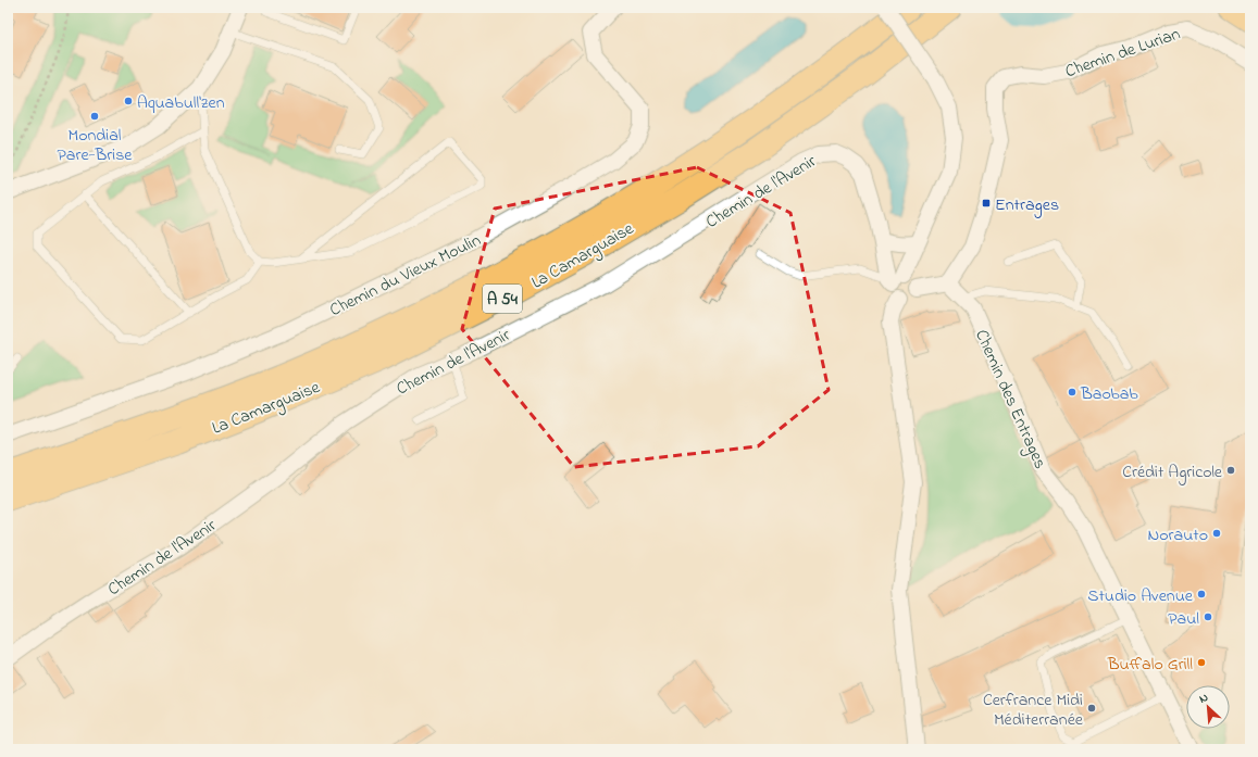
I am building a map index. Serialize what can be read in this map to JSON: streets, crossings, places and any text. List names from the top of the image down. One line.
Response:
{"streets":{"highway":["La Camarguaise","A 54"],"street":["Chemin de Lurian","Chemin de l'Avenir","Chemin du Vieux Moulin","Chemin des Entrages"]},"crossings":[["Chemin de Lurian","Chemin des Entrages"]],"places":{"other":["Aquabull'zen","Mondial Pare-Brise","Baobab","Crédit Agricole","Norauto","Studio Avenue","Paul","Buffalo Grill","Cerfrance Midi Méditerranée"],"transit":["Entrages"]},"north":"top left"}
